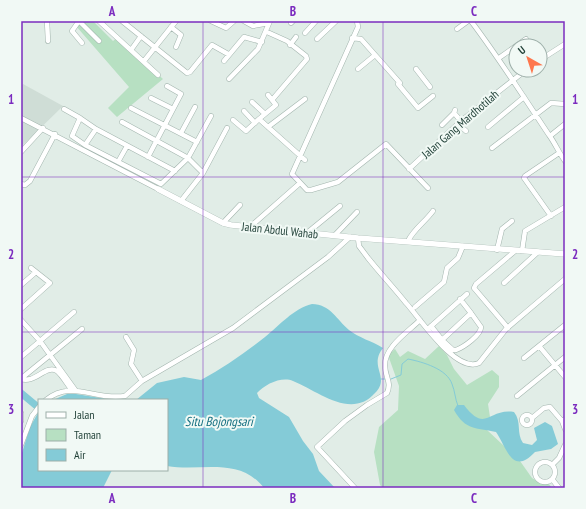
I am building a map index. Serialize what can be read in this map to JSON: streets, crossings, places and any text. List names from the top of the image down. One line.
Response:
{"streets":{"street":["Jalan Gang Mardhotilah","Jalan Abdul Wahab"]},"water":["Situ Bojongsari"],"legend":["Jalan","Taman","Air"],"north":"top left","grid":{"columns":["A","B","C"],"rows":["1","2","3"]}}
